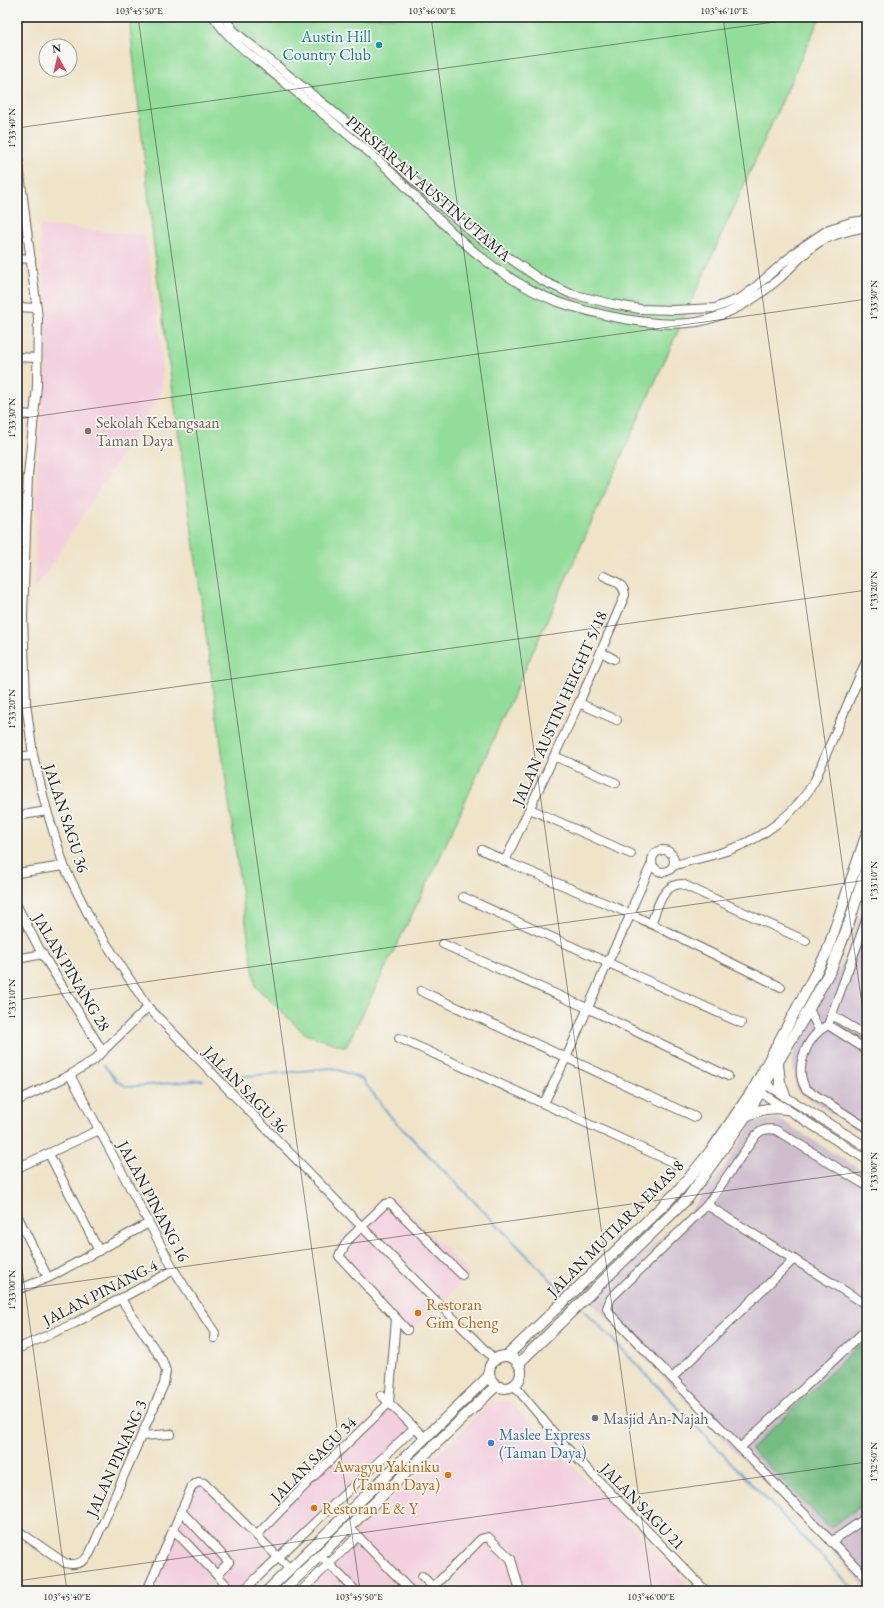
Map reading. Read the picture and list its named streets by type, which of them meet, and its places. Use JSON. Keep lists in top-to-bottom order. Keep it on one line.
{"streets":{"main road":["JALAN MUTIARA EMAS 8"],"street":["PERSIARAN AUSTIN UTAMA","JALAN AUSTIN HEIGHT 5/18","JALAN SAGU 36","JALAN PINANG 28","JALAN PINANG 16","JALAN PINANG 4","JALAN PINANG 3","JALAN SAGU 34","JALAN SAGU 21"]},"crossings":[["JALAN SAGU 36","JALAN MUTIARA EMAS 8"],["JALAN SAGU 36","JALAN SAGU 21"],["JALAN PINANG 16","JALAN PINANG 4"],["JALAN MUTIARA EMAS 8","JALAN SAGU 21"],["JALAN PINANG 4","JALAN PINANG 3"]],"places":["Austin Hill Country Club","Sekolah Kebangsaan Taman Daya","Restoran Gim Cheng","Masjid An-Najah","Maslee Express (Taman Daya)","Awagyu Yakiniku (Taman Daya)","Restoran E & Y"],"north":"top","coordinates":["103°45'50\"E","103°46'00\"E","103°46'10\"E","1°33'40\"N","1°33'30\"N","1°33'20\"N","1°33'10\"N","1°33'00\"N","1°32'50\"N","103°45'40\"E"]}
